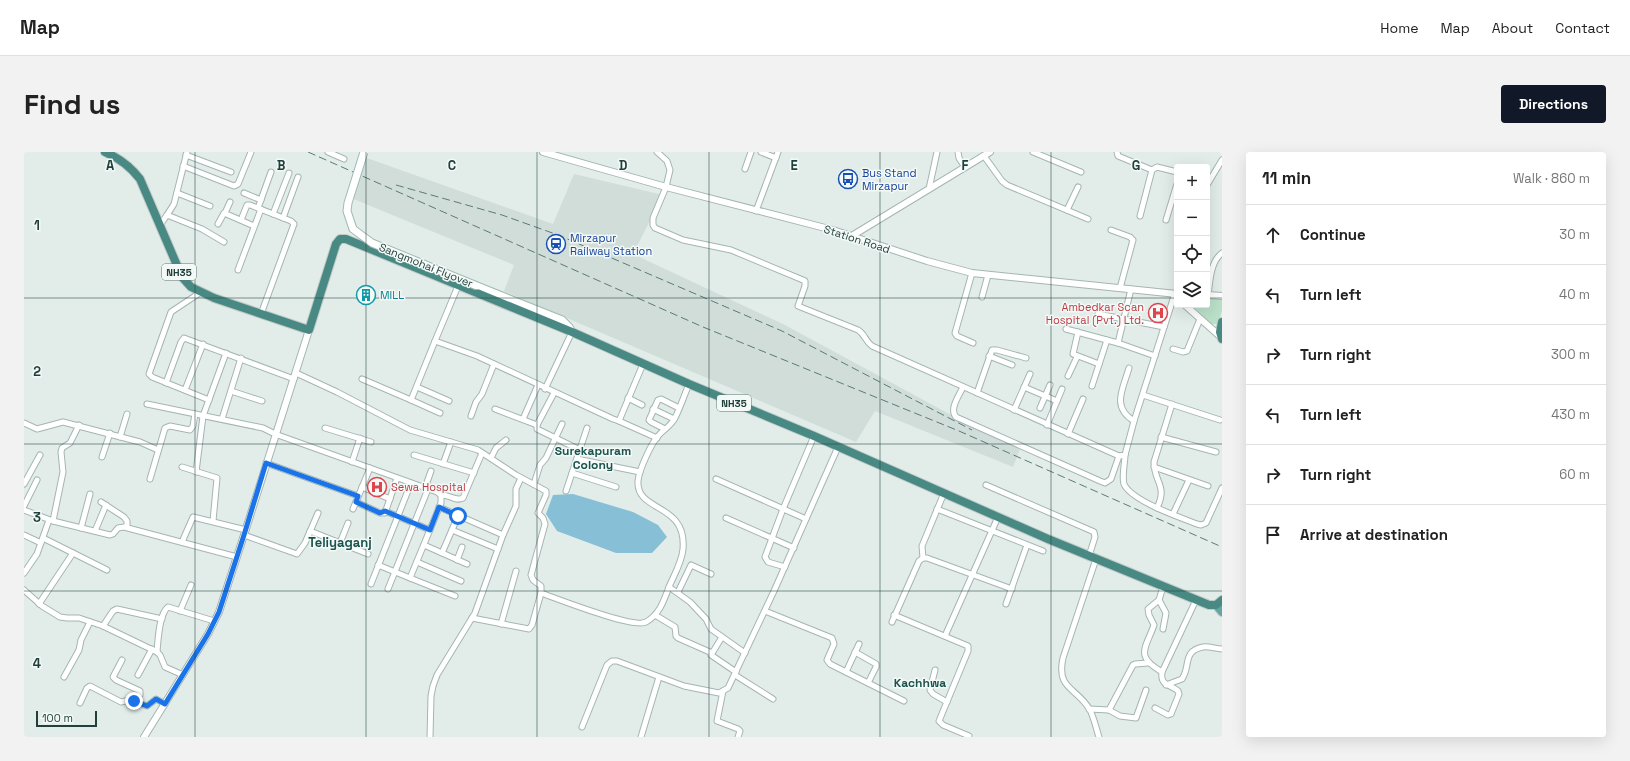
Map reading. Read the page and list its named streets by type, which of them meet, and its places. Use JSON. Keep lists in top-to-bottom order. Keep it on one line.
{"streets":{"highway":["NH35"],"main road":["Sangmohai Flyover"],"street":["Station Road"]},"crossings":[["Sangmohai Flyover","NH35"]],"districts":["Surekapuram Colony","Teliyaganj","Kachhwa"],"places":{"bus stop":["Bus Stand Mirzapur"],"station":["Mirzapur Railway Station"],"building":["MILL"],"hospital":["Ambedkar Scan Hospital (Pvt.) Ltd.","Sewa Hospital"]},"scale_bar":"100 m","page":{"header":"Map","nav":["Home","Map","About","Contact"],"buttons":"Directions","title":"Find us","heading":["11 min","Walk · 860 m"],"map_buttons":["+","−"],"list":[["Continue","30 m"],["Turn left","40 m"],["Turn right","300 m"],["Turn left","430 m"],["Turn right","60 m"],"Arrive at destination"],"scale":"100 m"},"grid":{"columns":["A","B","C","D","E","F","G"],"rows":["1","2","3","4"]}}
